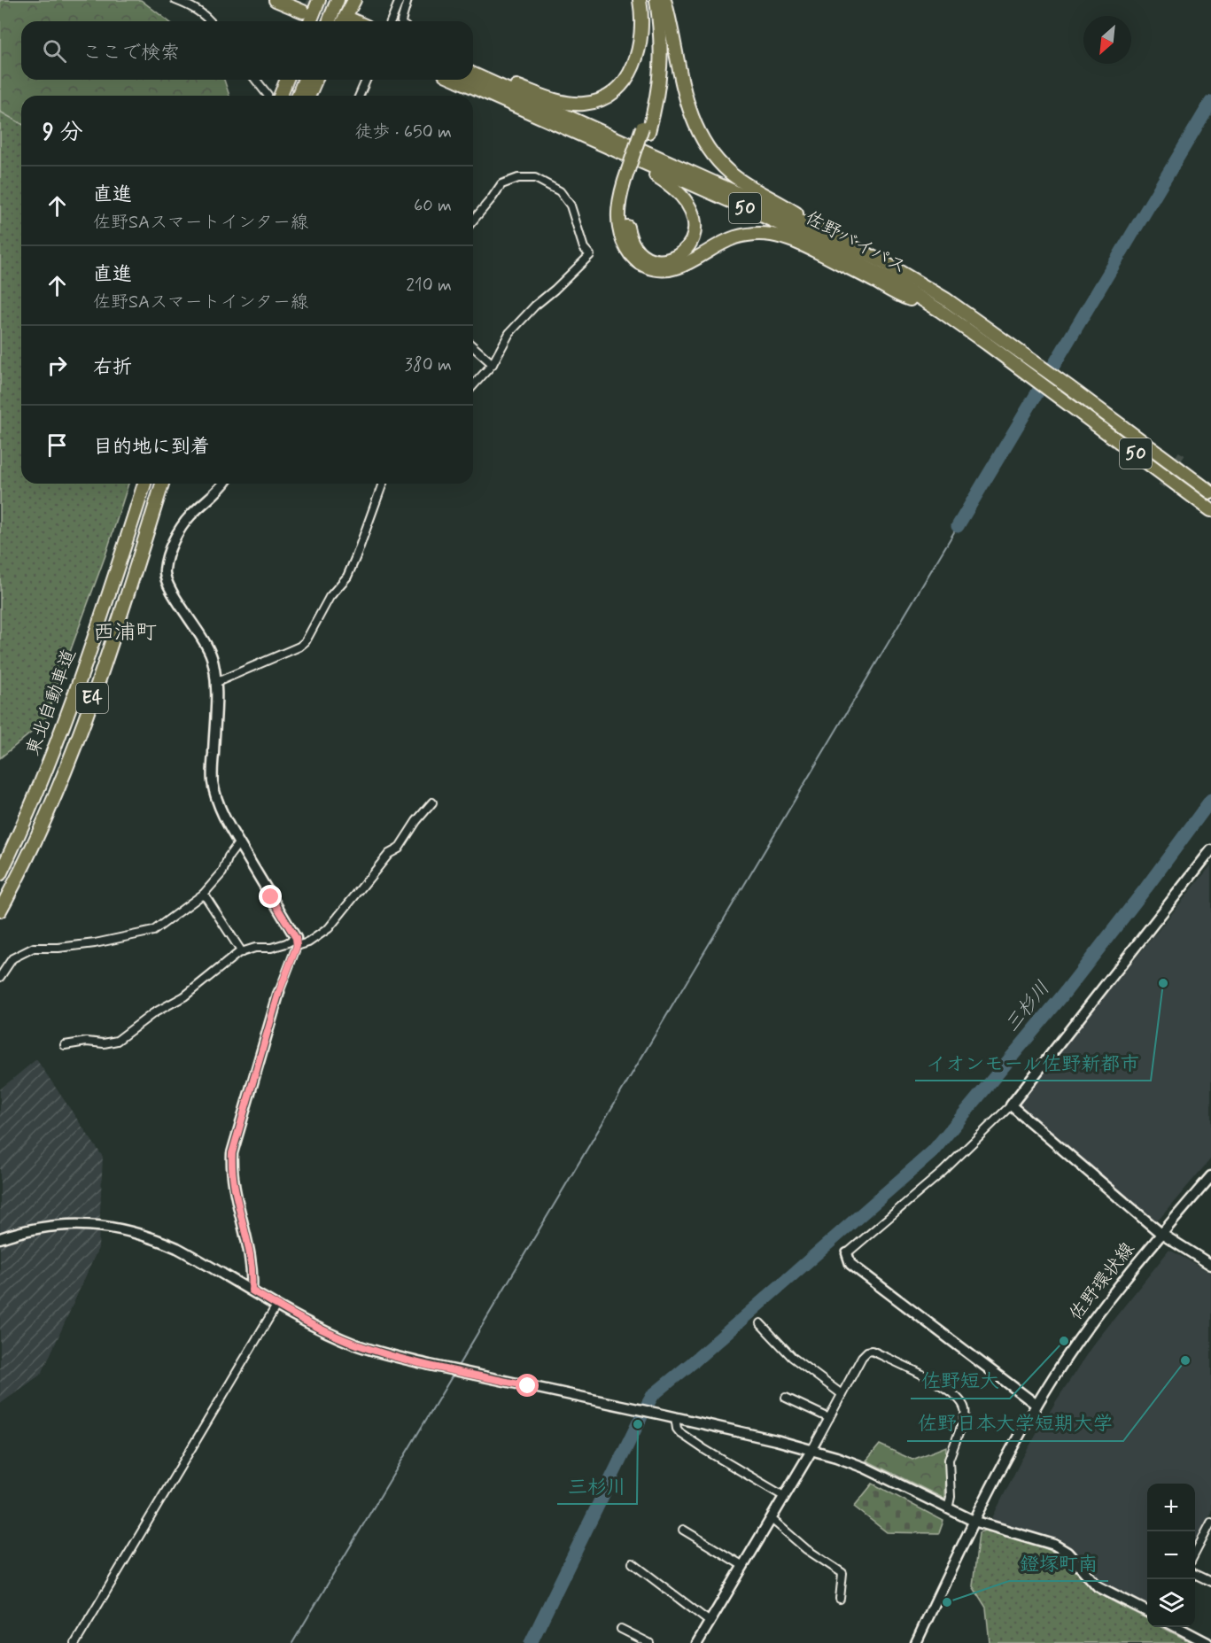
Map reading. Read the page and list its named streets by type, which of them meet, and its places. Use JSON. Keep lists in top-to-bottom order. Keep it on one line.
{"streets":{"highway":["50","佐野バイパス","E4","東北自動車道"],"street":["佐野環状線"]},"districts":["西浦町"],"water":["三杉川"],"places":["イオンモール佐野新都市","佐野短大","佐野日本大学短期大学","三杉川","鐙塚町南"],"north":"bottom left","page":{"search":"ここで検索","heading":["9 分","徒歩 · 650 m"],"list":[["直進","佐野SAスマートインター線","60 m"],["直進","佐野SAスマートインター線","210 m"],["右折","380 m"],"目的地に到着"],"map_buttons":["+","−"]}}
